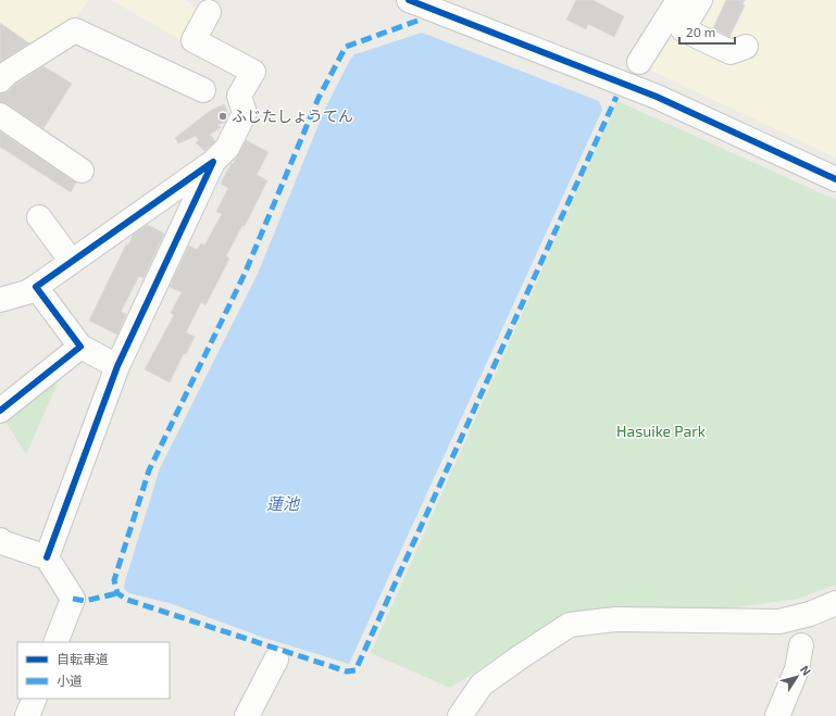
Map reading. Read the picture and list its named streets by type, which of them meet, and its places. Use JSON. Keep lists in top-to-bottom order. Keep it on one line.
{"water":["蓮池"],"parks":["Hasuike Park"],"places":["ふじたしょうてん"],"legend":["自転車道","小道"],"scale_bar":"20 m","north":"top right"}
